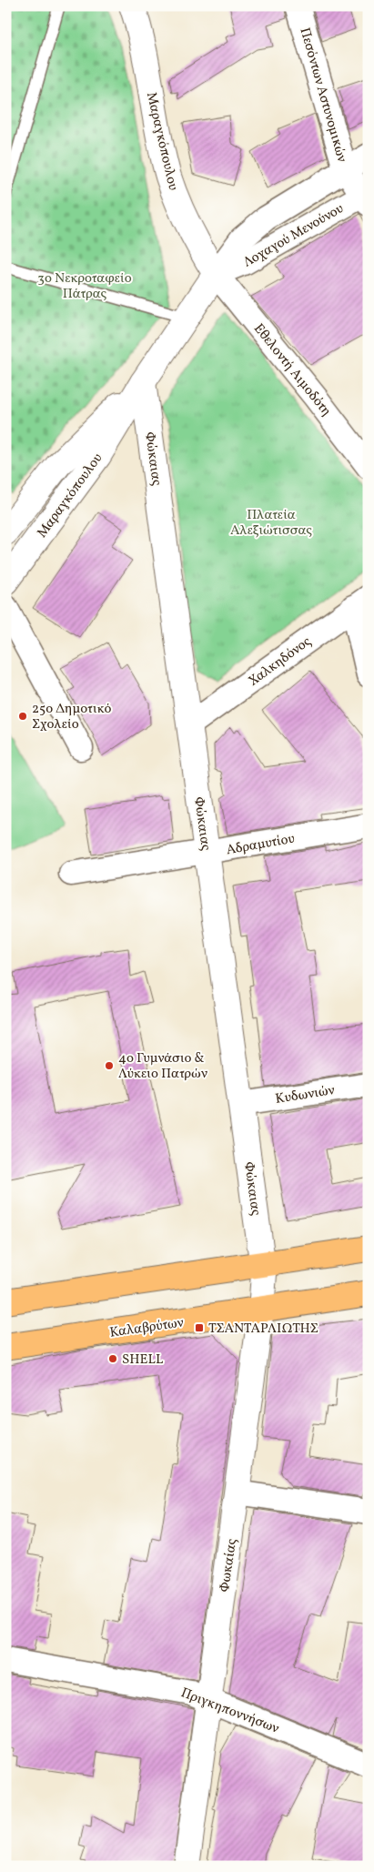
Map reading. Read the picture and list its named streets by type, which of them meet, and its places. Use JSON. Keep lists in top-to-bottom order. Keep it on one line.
{"streets":{"main road":["Καλαβρύτων"],"street":["Πεσόντων Αστυνομικών","Μαραγκόπουλου","Λοχαγού Μενούνου","Εθελοντή Αιμοδότη","Φώκαιας","Χαλκηδόνος","Αδραμυτίου","Κυδωνιών","Φωκαίας","Πριγκηποννήσων"]},"crossings":[["Πεσόντων Αστυνομικών","Λοχαγού Μενούνου"],["Μαραγκόπουλου","Λοχαγού Μενούνου"],["Μαραγκόπουλου","Εθελοντή Αιμοδότη"],["Μαραγκόπουλου","Φώκαιας"],["Λοχαγού Μενούνου","Εθελοντή Αιμοδότη"],["Φώκαιας","Χαλκηδόνος"],["Φώκαιας","Αδραμυτίου"],["Φώκαιας","Κυδωνιών"],["Φώκαιας","Φωκαίας"],["Καλαβρύτων","Φωκαίας"],["Φωκαίας","Πριγκηποννήσων"]],"parks":["3o Νεκροταφείο Πάτρας","Πλατεία Αλεξιώτισσας"],"places":{"other":["25ο Δημοτικό Σχολείο","4ο Γυμνάσιο & Λύκειο Πατρών","SHELL"],"transit":["ΤΣΑΝΤΑΡΛΙΩΤΗΣ"]}}
